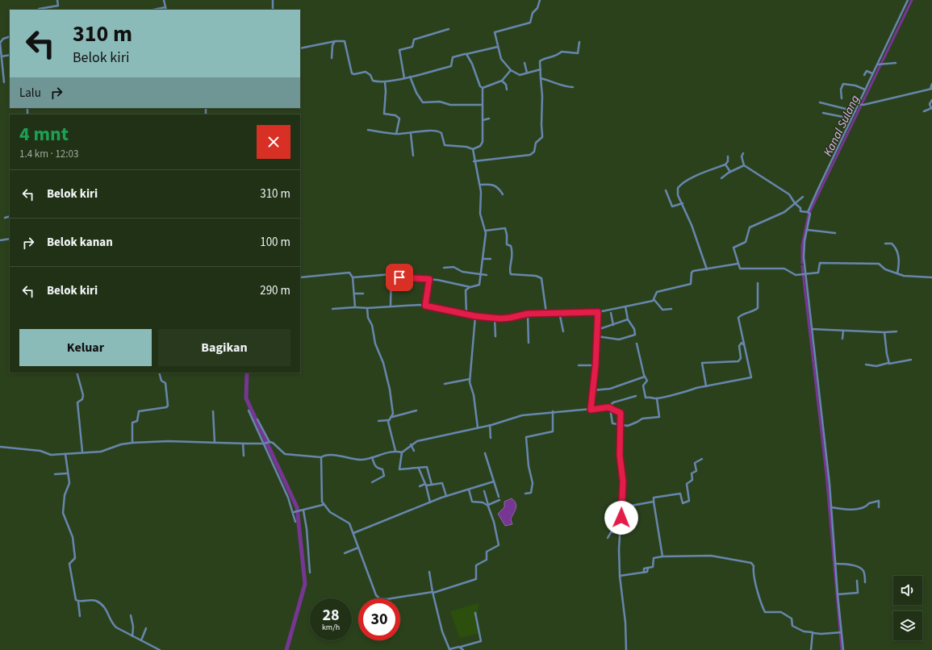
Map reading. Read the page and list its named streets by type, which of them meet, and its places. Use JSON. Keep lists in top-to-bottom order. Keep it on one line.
{"water":["Kanal Sulang"],"page":{"turn":["310 m","Belok kiri"],"then":"Lalu","heading":["4 mnt","1.4 km · 12:03"],"list":[{"name":"Belok kiri","value":"310 m"},{"name":"Belok kanan","value":"100 m"},{"name":"Belok kiri","value":"290 m"}],"buttons":["Keluar","Bagikan"],"speed":"28 km/h","limit":"30"}}
